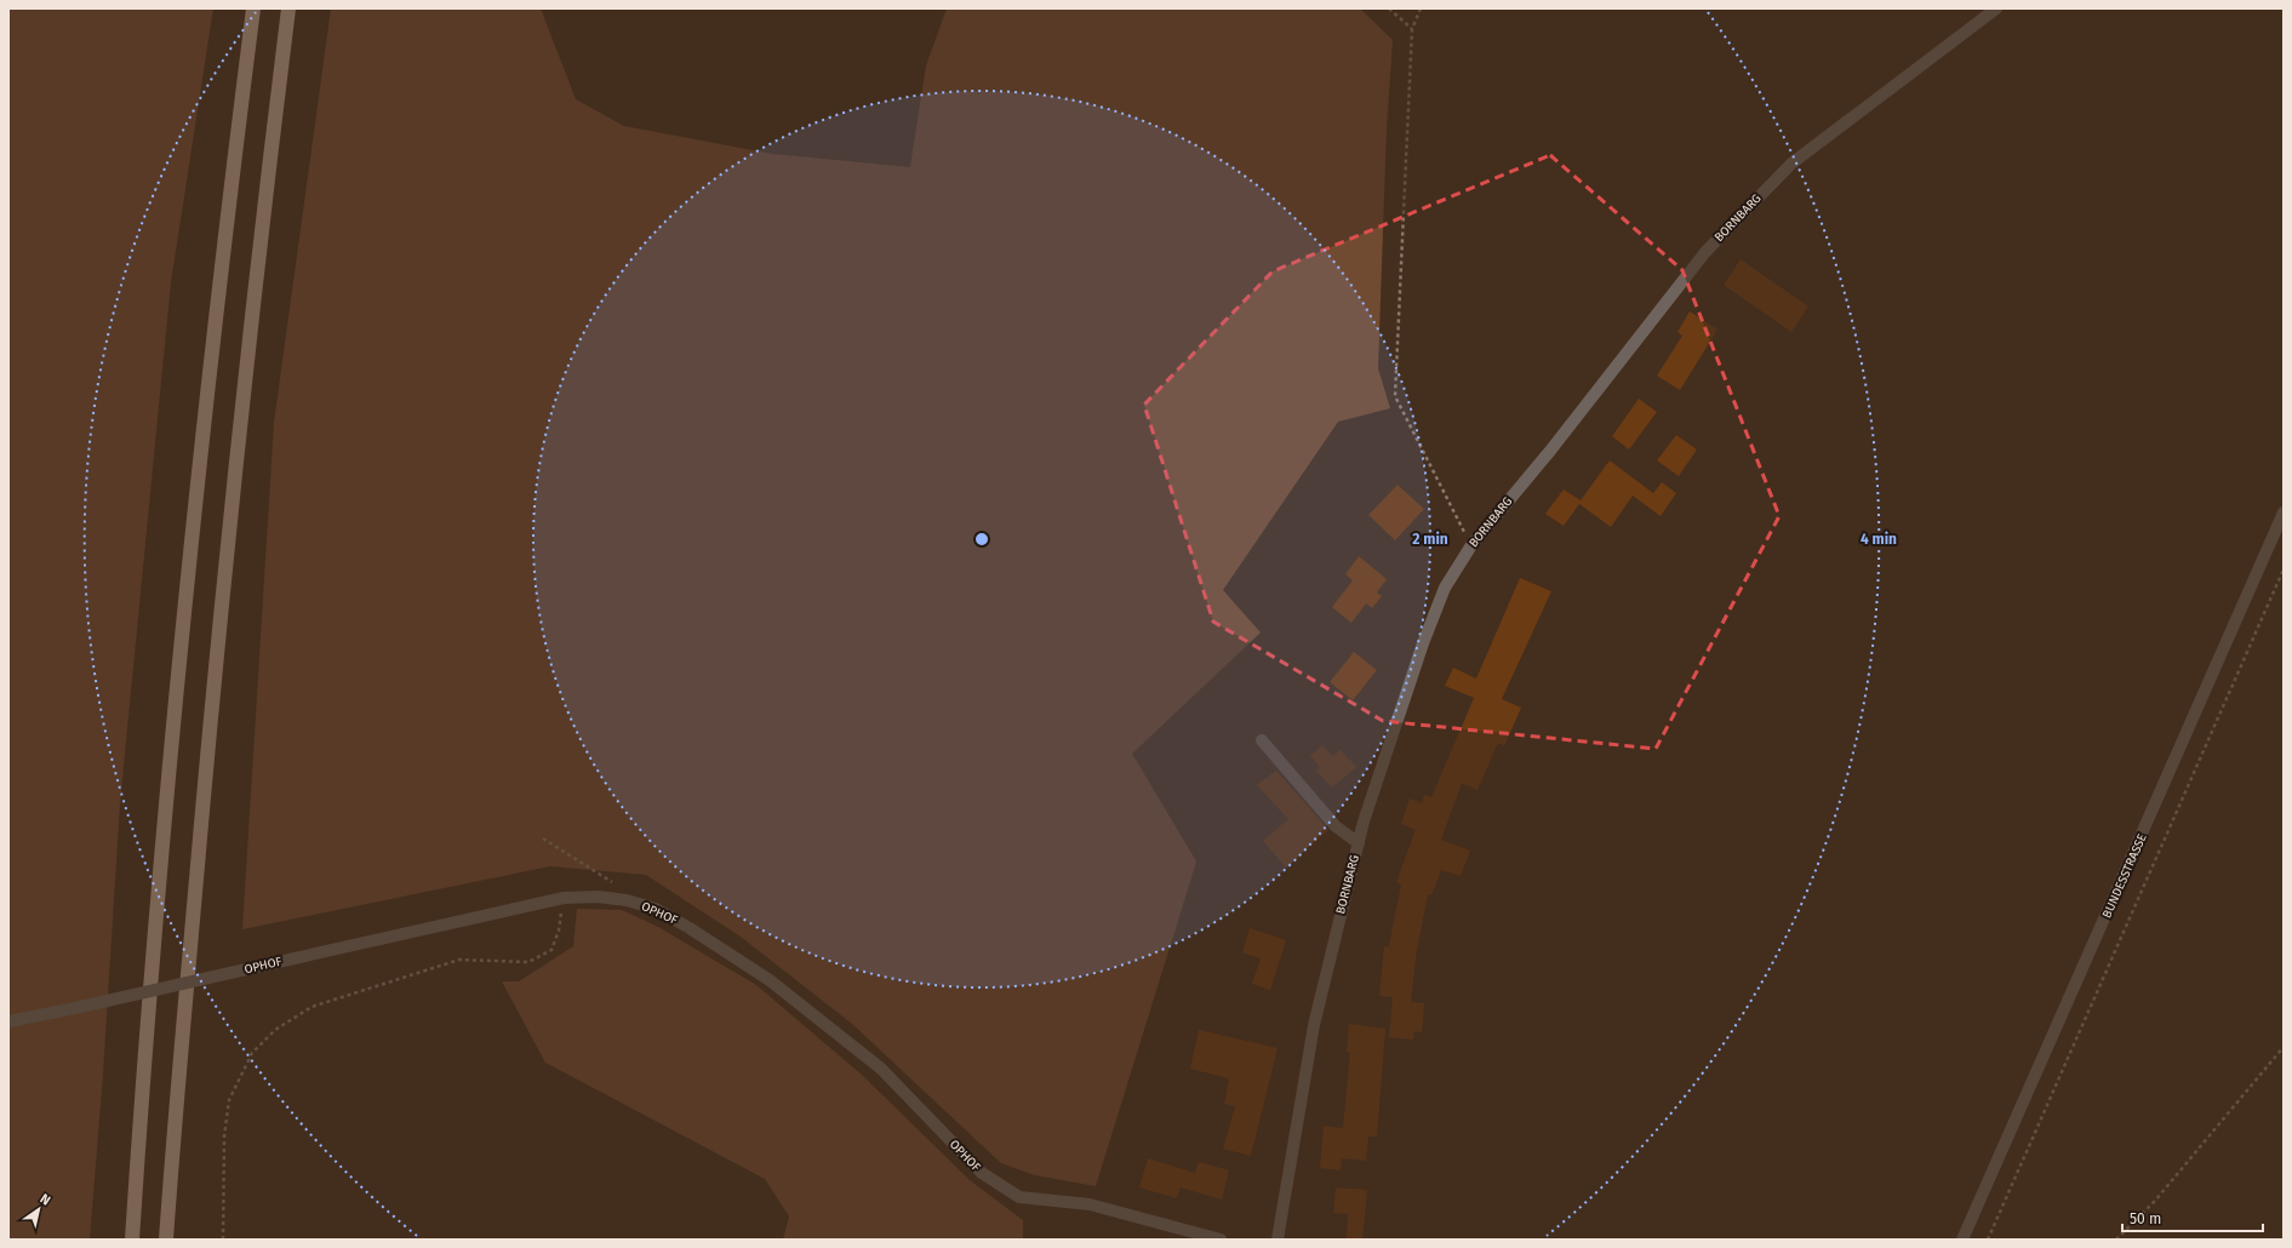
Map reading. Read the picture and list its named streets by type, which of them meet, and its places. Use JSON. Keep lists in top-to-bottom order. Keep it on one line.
{"streets":{"street":["BORNBARG","BUNDESSTRASSE","OPHOF"]},"scale_bar":"50 m","north":"top right","rings":["2 min","4 min"]}
